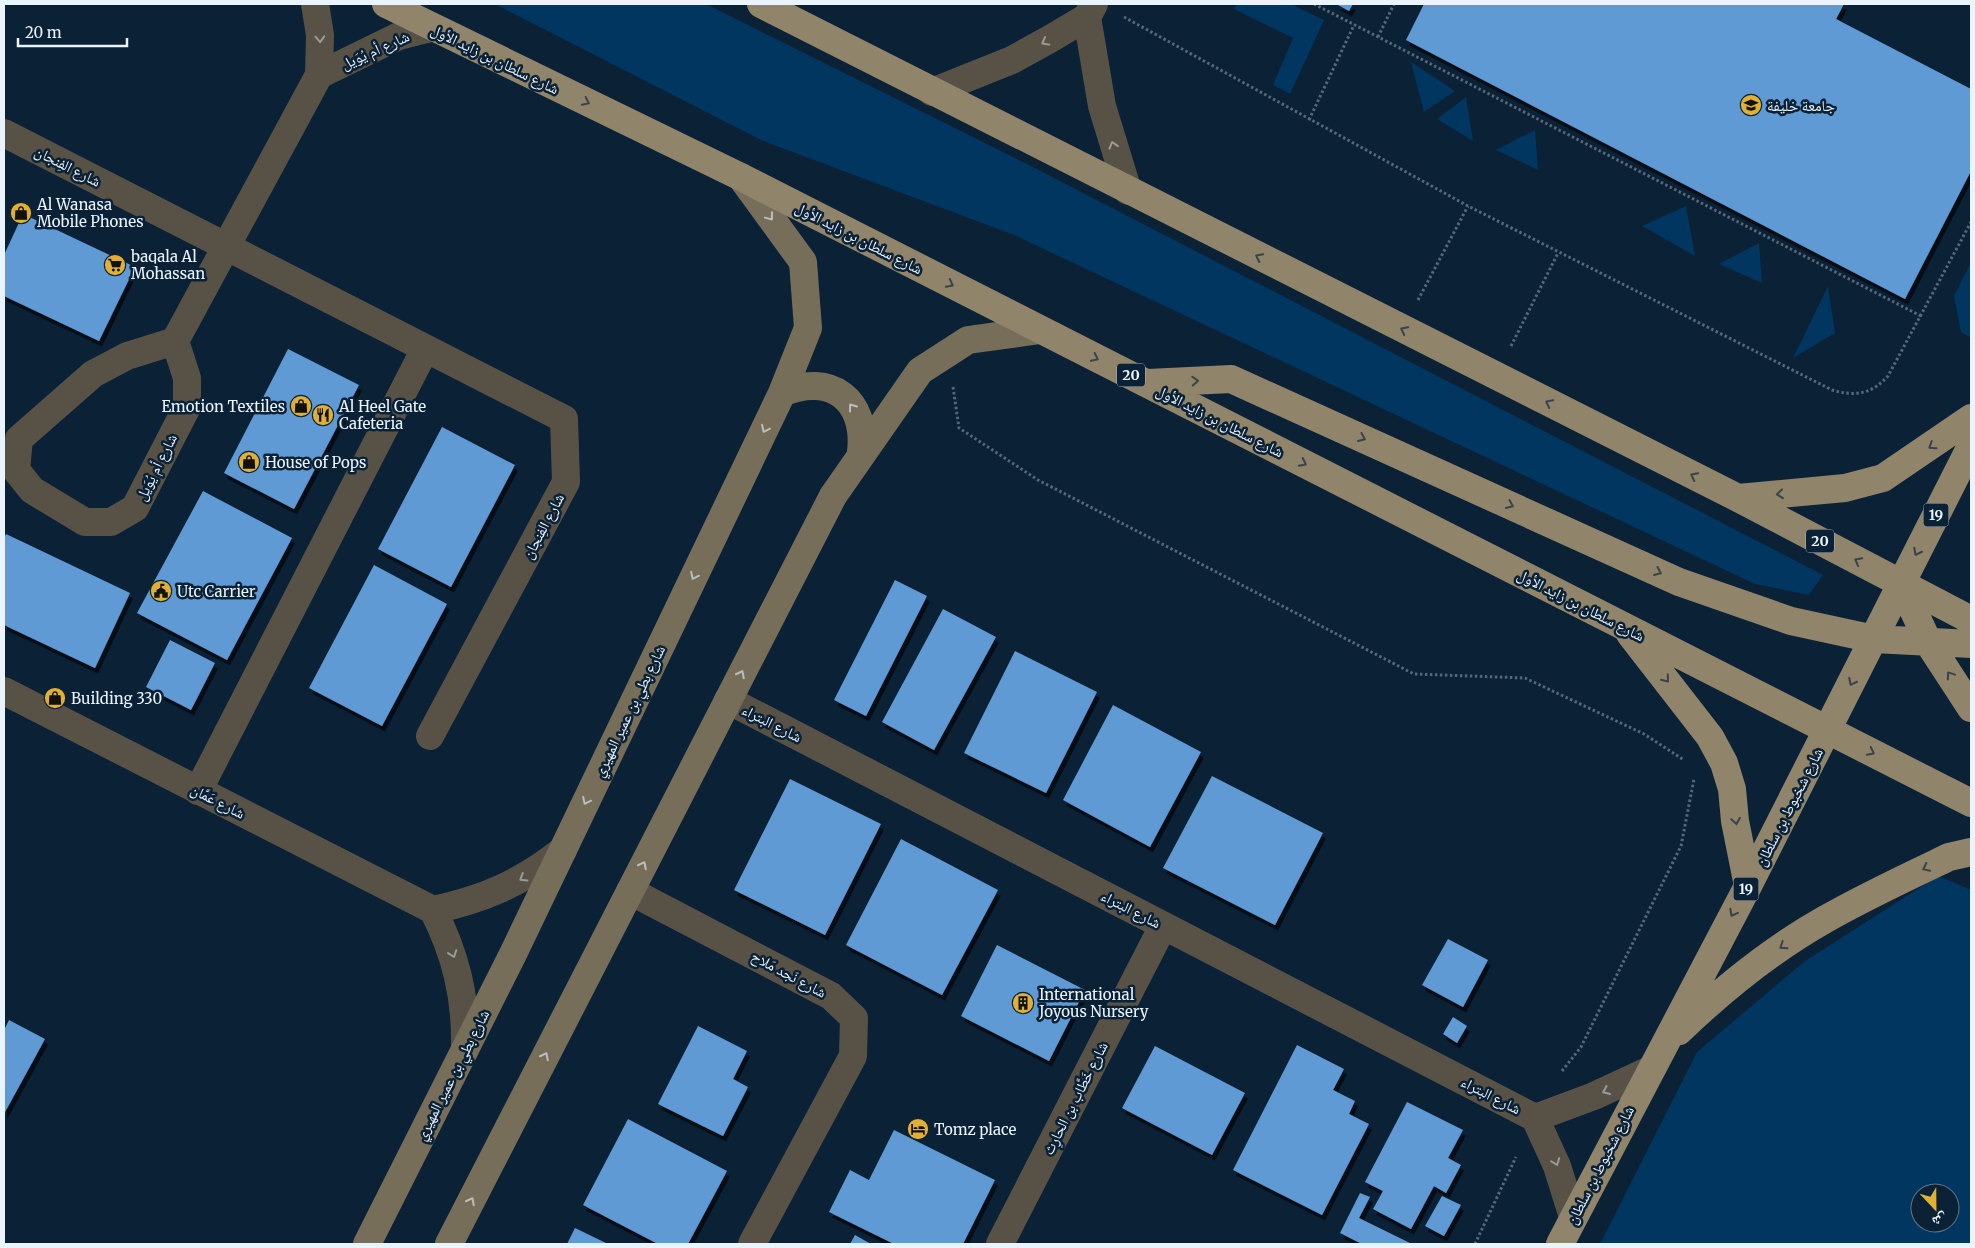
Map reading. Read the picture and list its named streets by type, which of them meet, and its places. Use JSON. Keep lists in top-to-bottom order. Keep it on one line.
{"streets":{"main road":["شارع سلطان بن زايد الأول","20","19","شارع شخبوط بن سلطان"],"street":["شارع أم يُوَيل","شارع الفِنجان","شارع بطي بن عمير المهيري","شارع البتراء","شارع عَمَّان","شارع نَجد مَلاح","شارع خَطَّاب بن الحارِث"]},"crossings":[["شارع أم يُوَيل","شارع سلطان بن زايد الأول"],["شارع أم يُوَيل","شارع الفِنجان"],["شارع سلطان بن زايد الأول","شارع بطي بن عمير المهيري"],["شارع سلطان بن زايد الأول","شارع شخبوط بن سلطان"],["20","شارع شخبوط بن سلطان"],["شارع البتراء","شارع شخبوط بن سلطان"],["شارع البتراء","شارع خَطَّاب بن الحارِث"]],"one_way":["شارع شخبوط بن سلطان"],"places":{"school or university":["جامعة خليفة"],"shop":["Al Wanasa Mobile Phones","Emotion Textiles","House of Pops","Building 330"],"supermarket":["baqala Al Mohassan"],"restaurant":["Al Heel Gate Cafeteria"],"public building":["Utc Carrier"],"building":["International Joyous Nursery"],"hotel":["Tomz place"]},"scale_bar":"20 m","north":"bottom"}
